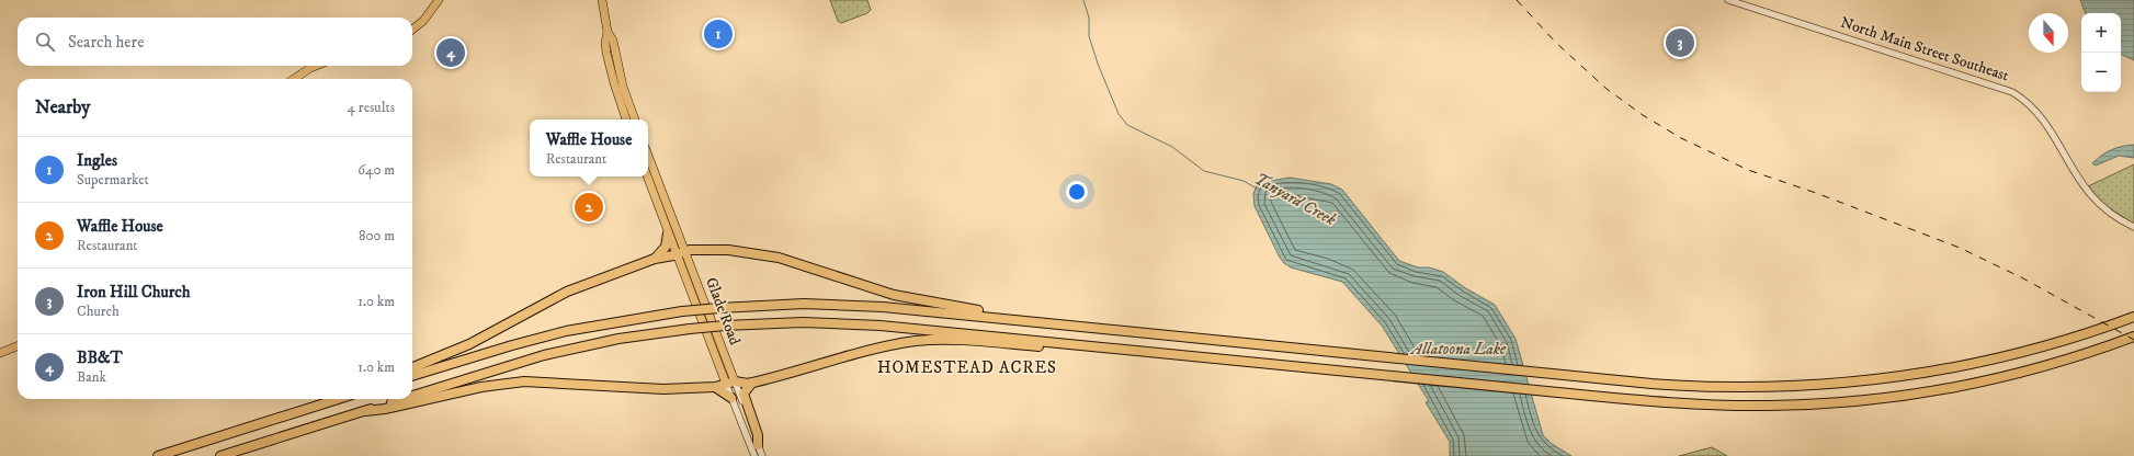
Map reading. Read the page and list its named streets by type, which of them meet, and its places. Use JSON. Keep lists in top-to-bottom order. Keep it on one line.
{"streets":{"main road":["Glade Road"],"street":["North Main Street Southeast"]},"districts":["HOMESTEAD ACRES"],"water":["Tanyard Creek","Allatoona Lake"],"north":"bottom","page":{"map_buttons":["+","−"],"pins":["1","3","4","2"],"search":"Search here","heading":["Nearby","4 results"],"popup":["Waffle House","Restaurant"],"list":[{"mark":"1","name":"Ingles","note":"Supermarket","value":"640 m"},{"mark":"2","name":"Waffle House","note":"Restaurant","value":"800 m"},{"mark":"3","name":"Iron Hill Church","note":"Church","value":"1.0 km"},{"mark":"4","name":"BB&T","note":"Bank","value":"1.0 km"}]}}
